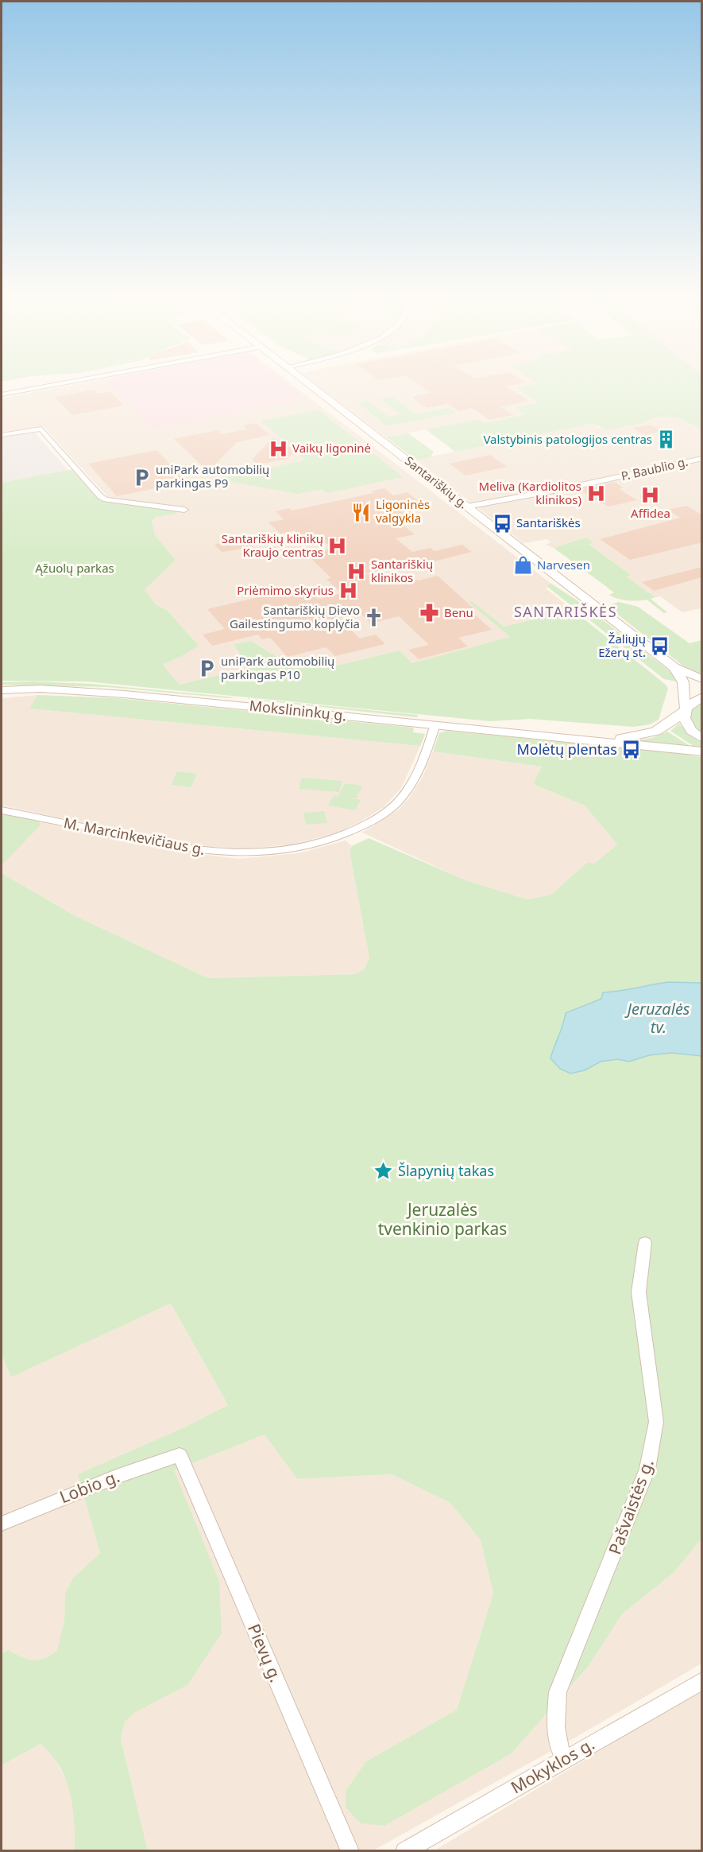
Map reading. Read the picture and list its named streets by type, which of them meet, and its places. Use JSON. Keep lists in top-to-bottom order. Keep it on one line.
{"streets":{"main road":["Santariškių g.","Mokslininkų g."],"street":["P. Baublio g.","M. Marcinkevičiaus g.","Lobio g.","Pašvaistės g.","Pievų g.","Mokyklos g."]},"crossings":[["P. Baublio g.","Santariškių g."],["Santariškių g.","Mokslininkų g."],["Mokslininkų g.","M. Marcinkevičiaus g."],["Lobio g.","Pievų g."],["Pašvaistės g.","Mokyklos g."]],"districts":["SANTARIŠKĖS"],"water":["Jeruzalės tv."],"parks":["Ąžuolų parkas","Jeruzalės tvenkinio parkas"],"places":{"building":["Valstybinis patologijos centras"],"hospital":["Vaikų ligoninė","Meliva (Kardiolitos klinikos)","Affidea","Santariškių klinikų Kraujo centras","Santariškių klinikos","Priėmimo skyrius"],"parking":["uniPark automobilių parkingas P9","uniPark automobilių parkingas P10"],"restaurant":["Ligoninės valgykla"],"bus stop":["Santariškės","Žaliųjų Ežerų st.","Molėtų plentas"],"shop":["Narvesen"],"pharmacy":["Benu"],"church":["Santariškių Dievo Gailestingumo koplyčia"],"place":["Šlapynių takas"]}}
